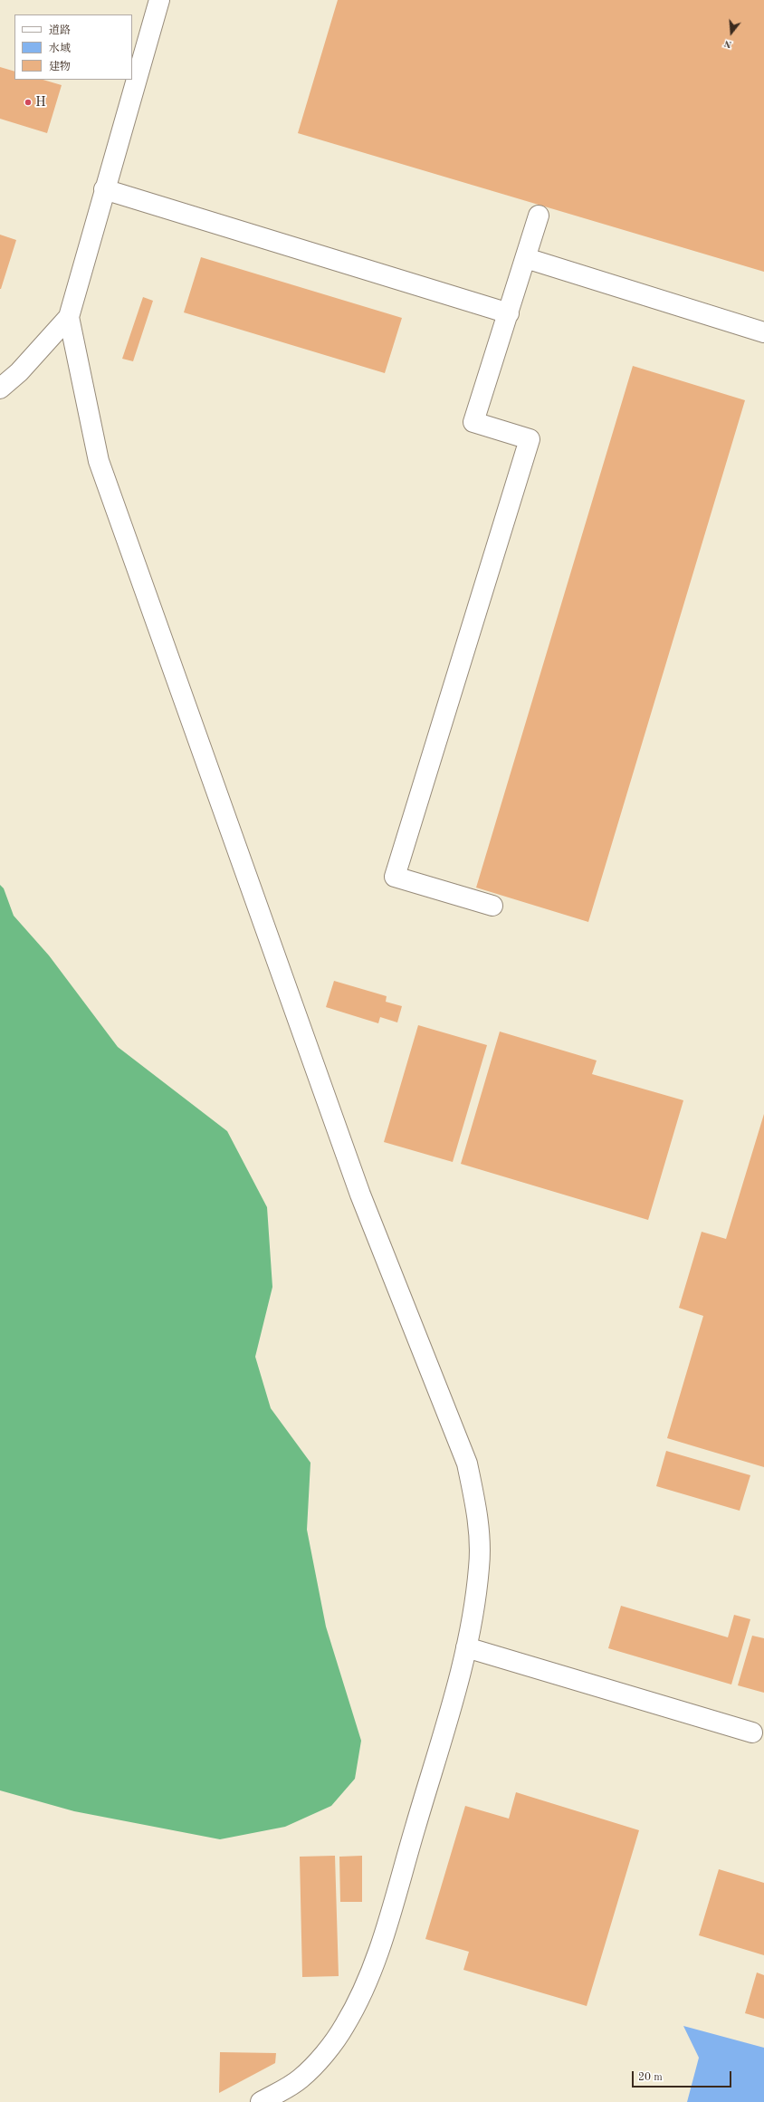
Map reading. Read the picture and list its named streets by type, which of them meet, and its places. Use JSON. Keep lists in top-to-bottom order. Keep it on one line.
{"places":["H"],"legend":["道路","水域","建物"],"scale_bar":"20 m","north":"bottom"}
